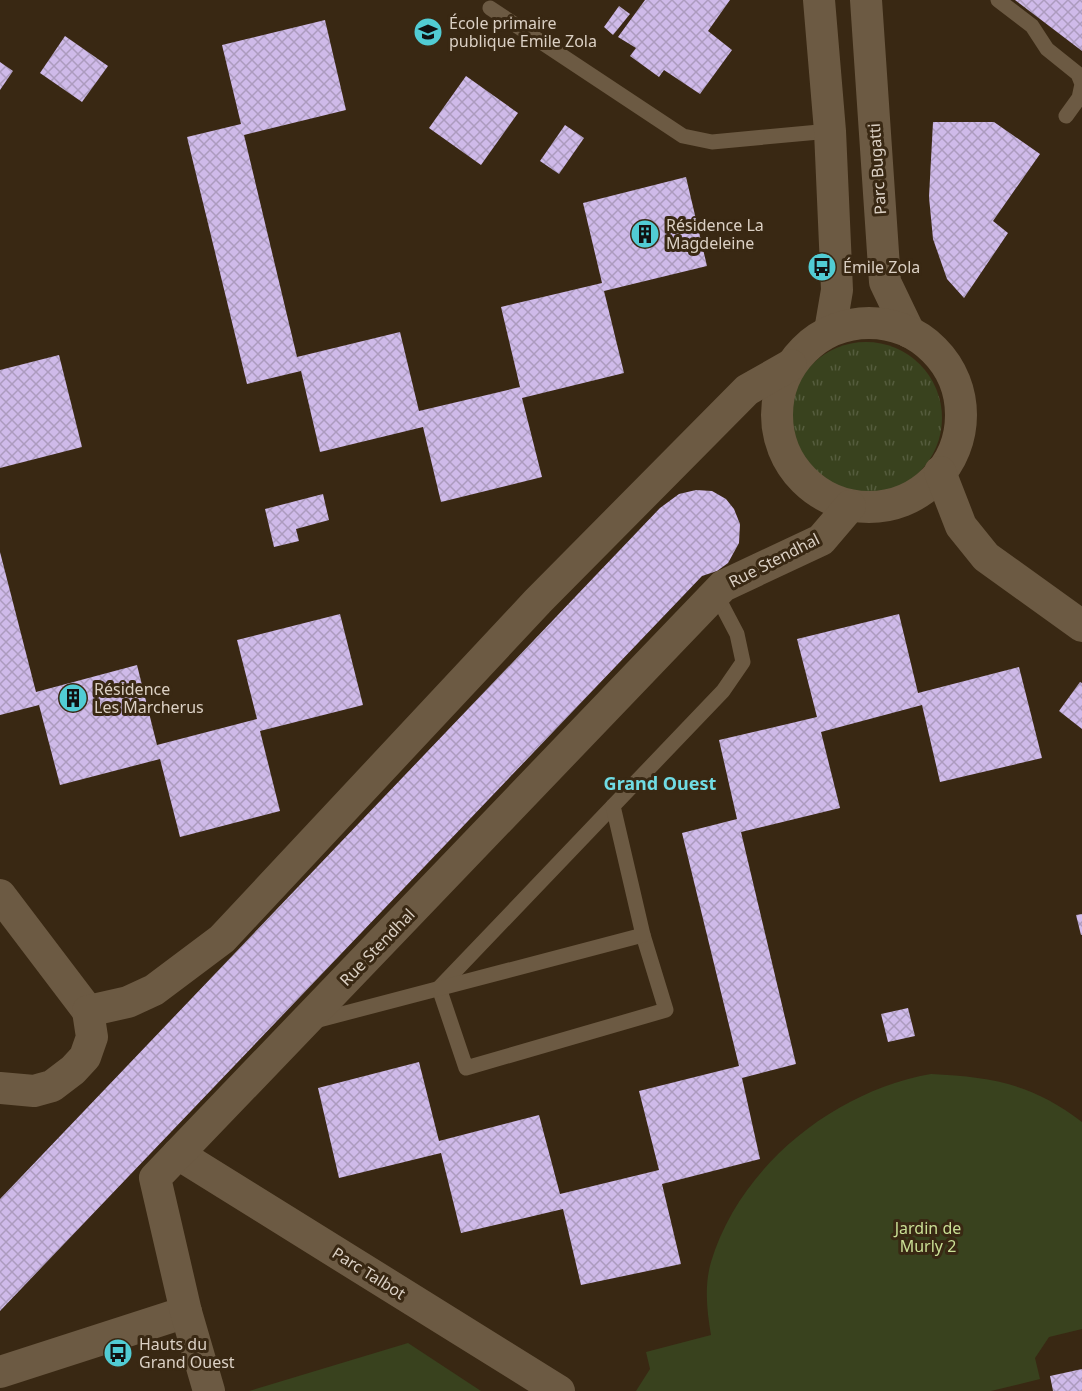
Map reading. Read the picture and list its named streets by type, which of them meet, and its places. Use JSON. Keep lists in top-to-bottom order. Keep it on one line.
{"streets":{"street":["Parc Bugatti","Rue Stendhal","Parc Talbot"]},"crossings":[["Parc Bugatti","Rue Stendhal"],["Rue Stendhal","Parc Talbot"]],"districts":["Grand Ouest"],"parks":["Jardin de Murly 2"],"places":{"school or university":["École primaire publique Emile Zola"],"building":["Résidence La Magdeleine","Résidence Les Marcherus"],"bus stop":["Émile Zola","Hauts du Grand Ouest"]}}
